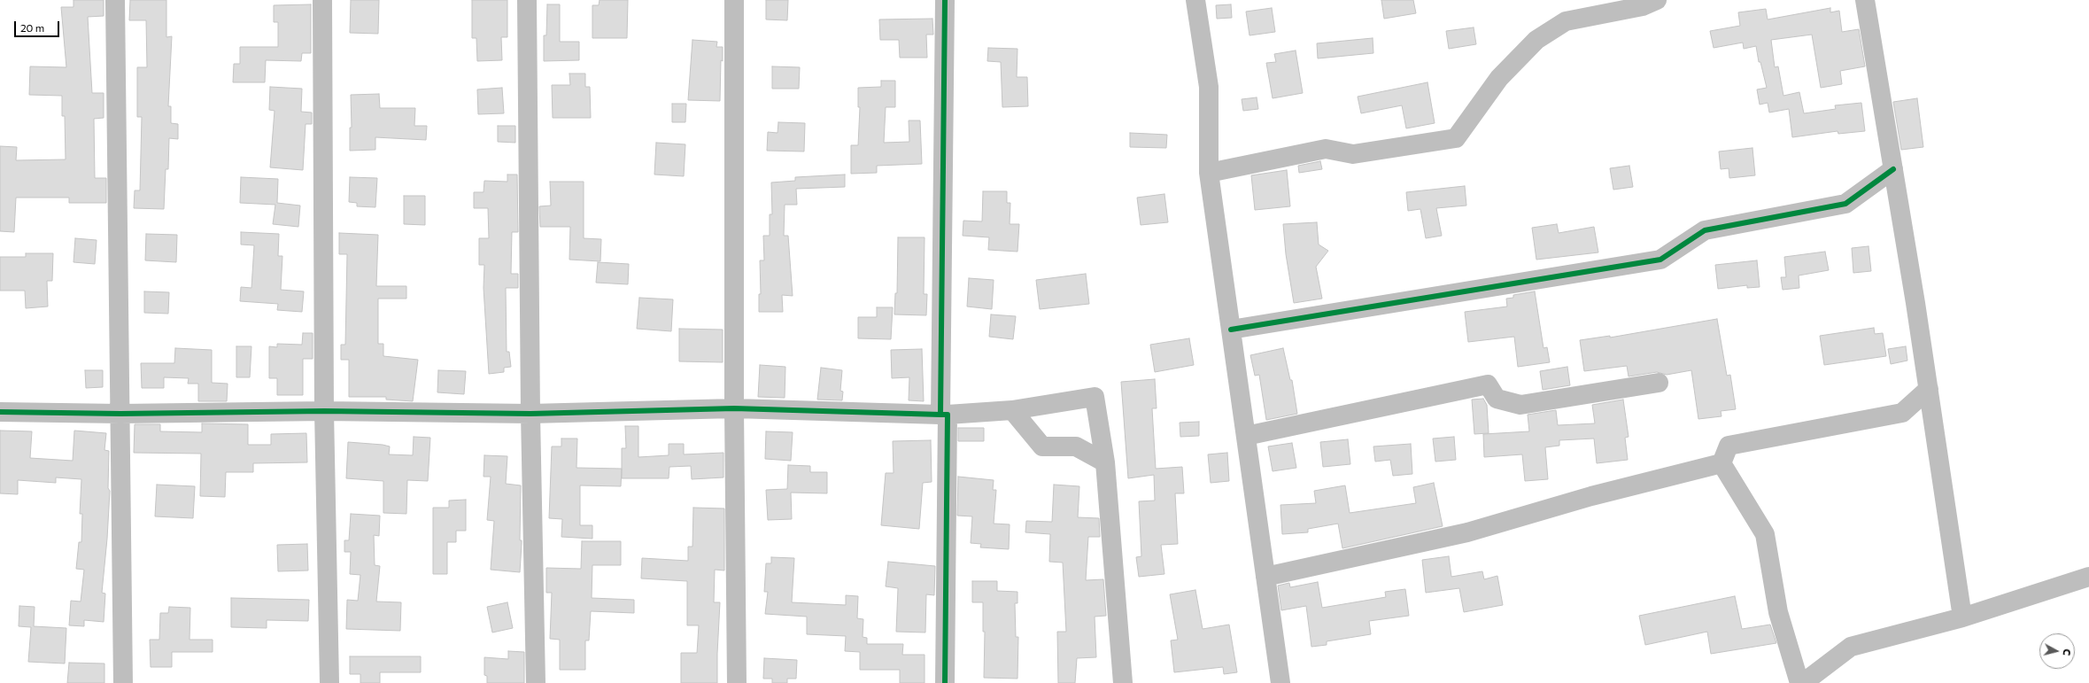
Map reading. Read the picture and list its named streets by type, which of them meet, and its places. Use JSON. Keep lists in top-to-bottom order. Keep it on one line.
{"scale_bar":"20 m","north":"right"}
